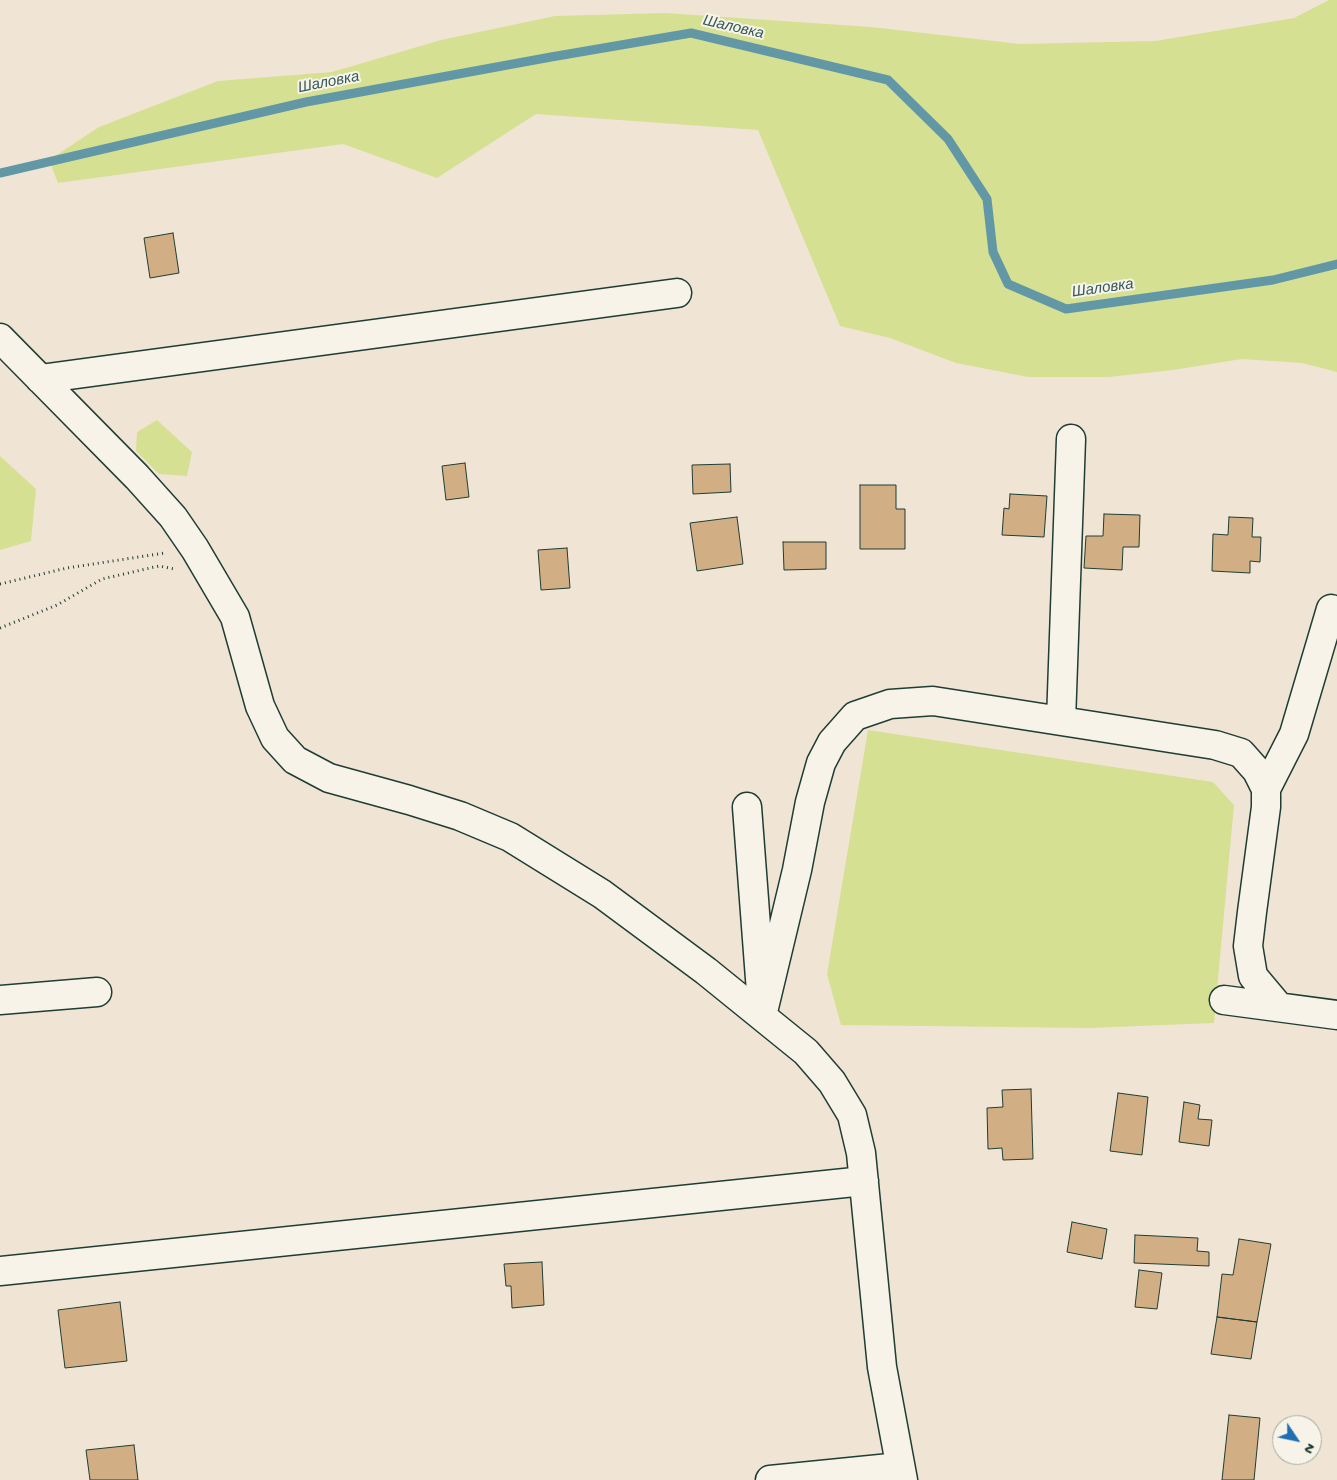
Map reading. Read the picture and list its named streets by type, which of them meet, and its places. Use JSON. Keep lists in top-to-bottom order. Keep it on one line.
{"water":["Шаловка"],"north":"bottom right"}
